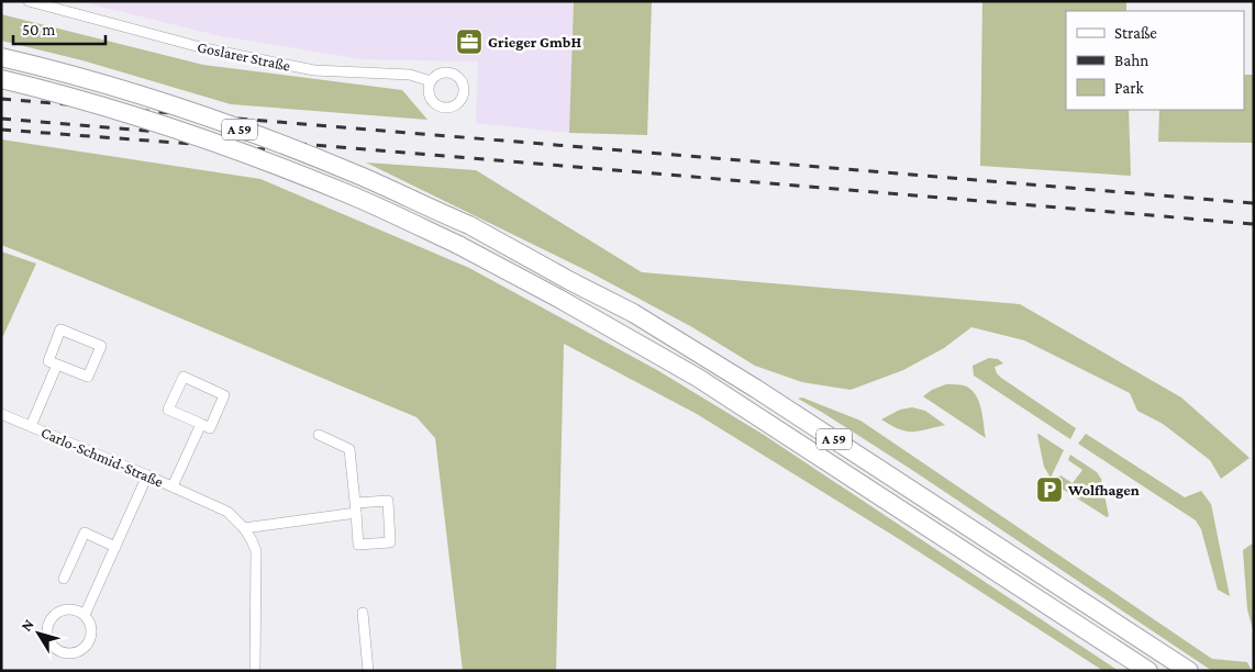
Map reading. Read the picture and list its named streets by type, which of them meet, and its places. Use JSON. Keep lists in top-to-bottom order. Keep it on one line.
{"streets":{"highway":["A 59"],"street":["Goslarer Straße","Carlo-Schmid-Straße"]},"places":{"office":["Grieger GmbH"],"parking":["Wolfhagen"]},"legend":["Straße","Bahn","Park"],"scale_bar":"50 m","north":"top left"}
